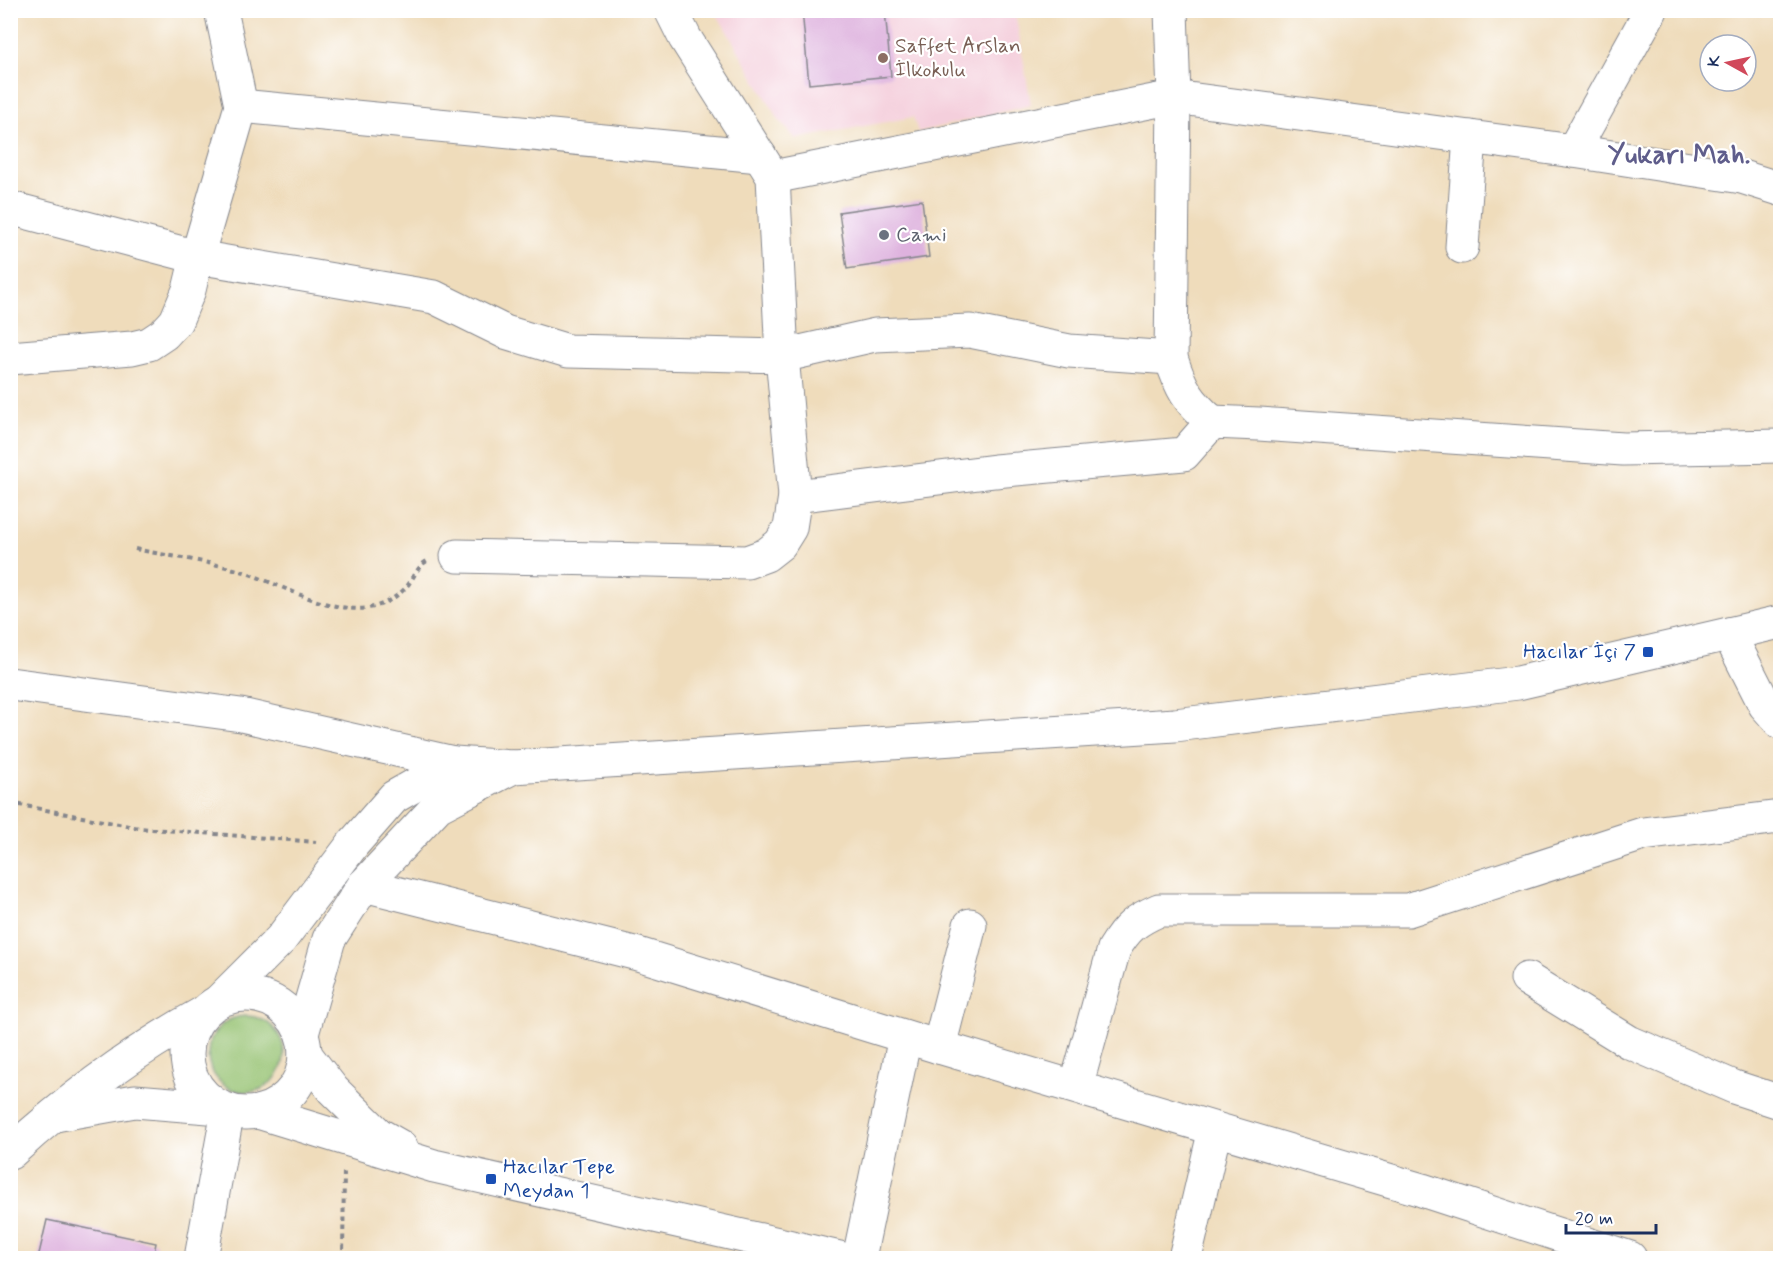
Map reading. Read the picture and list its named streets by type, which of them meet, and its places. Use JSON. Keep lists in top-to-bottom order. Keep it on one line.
{"districts":["Yukarı Mah."],"places":{"other":["Saffet Arslan İlkokulu","Cami"],"transit":["Hacılar İçi 7","Hacılar Tepe Meydan 1"]},"scale_bar":"20 m","north":"left"}
